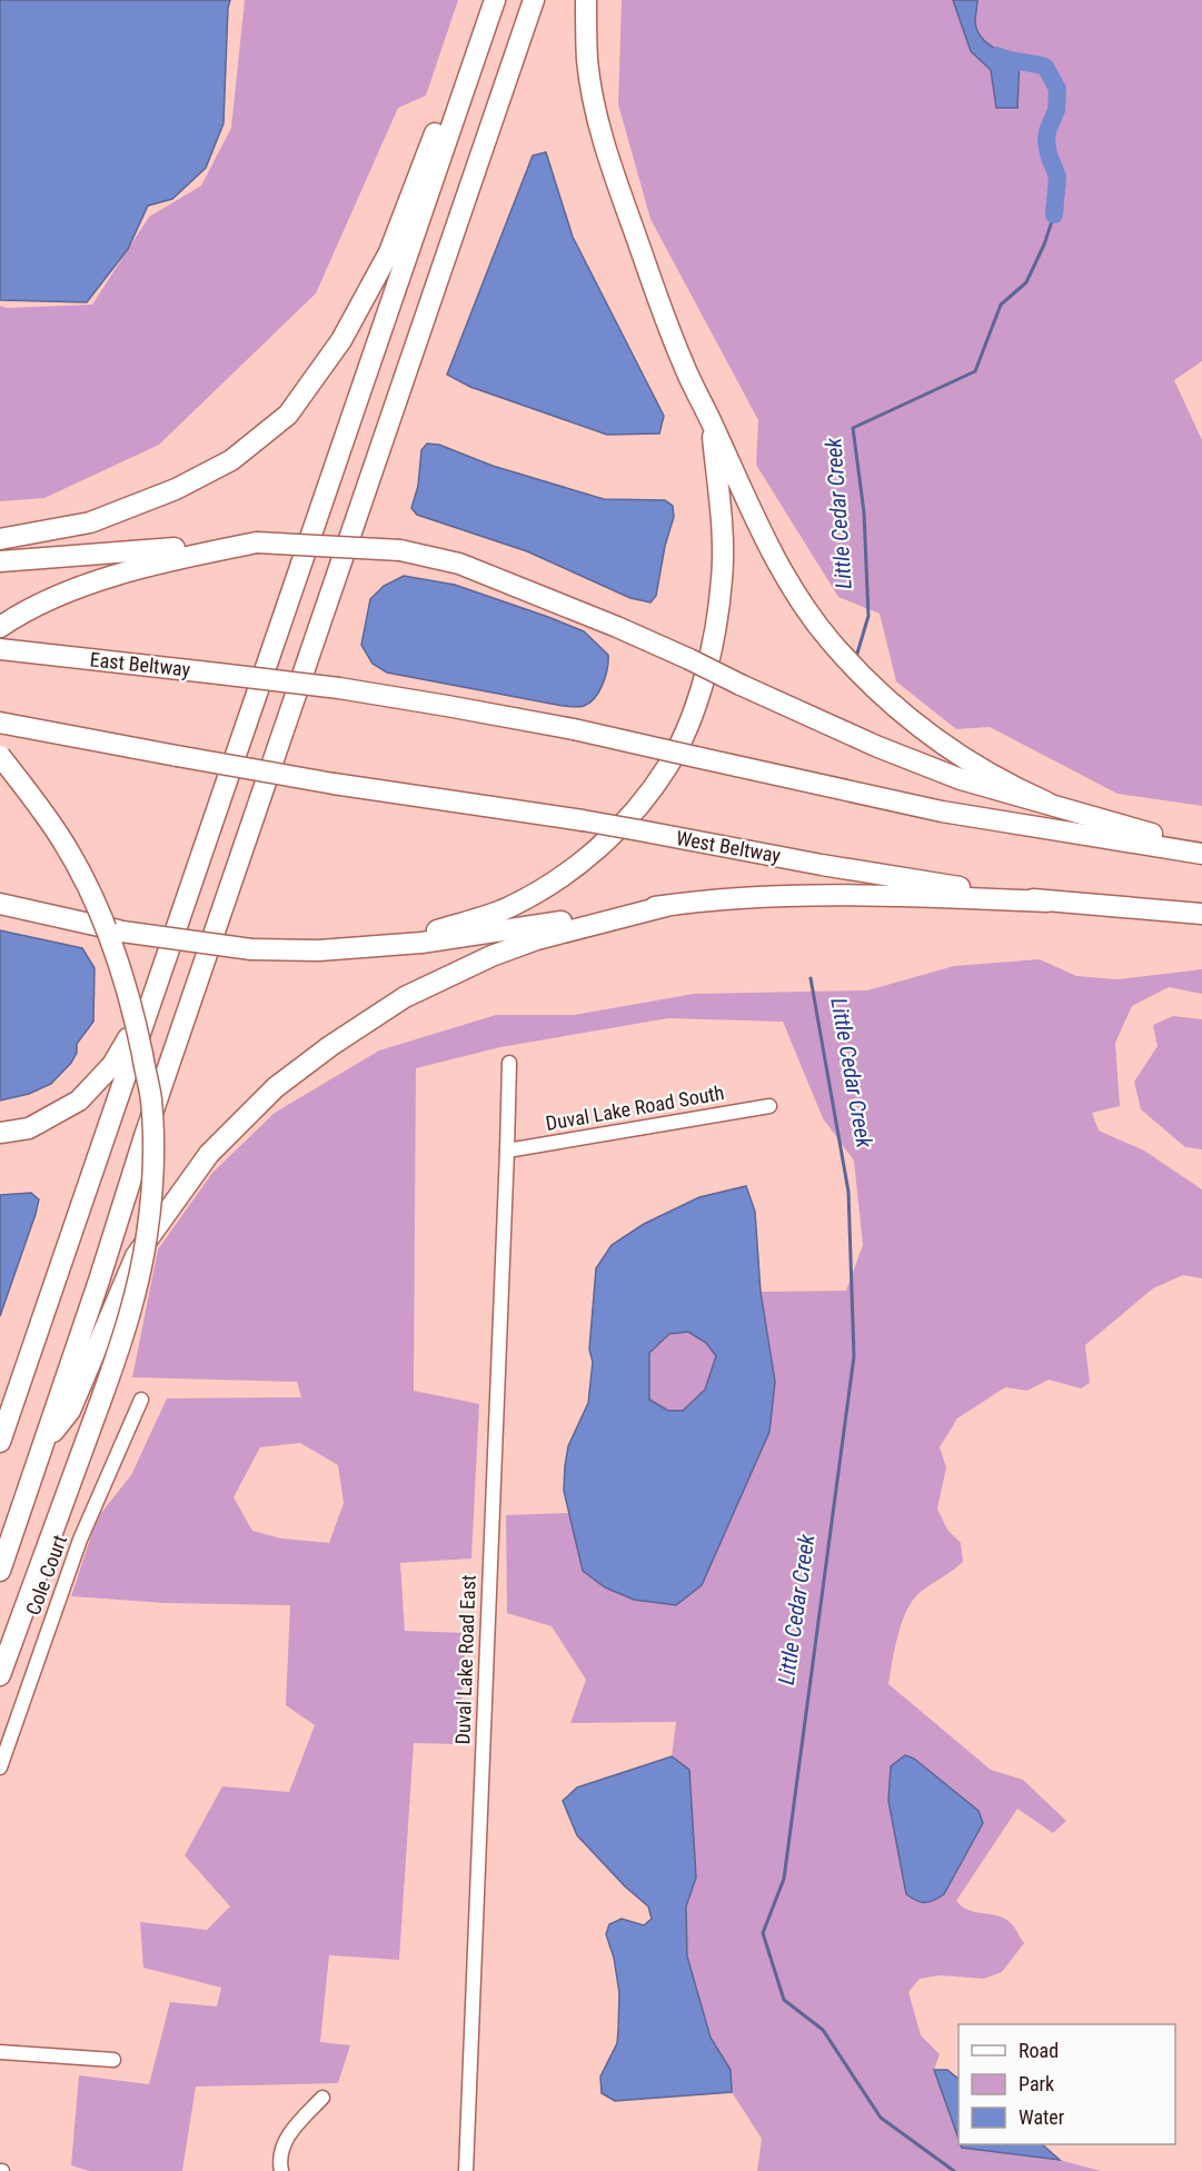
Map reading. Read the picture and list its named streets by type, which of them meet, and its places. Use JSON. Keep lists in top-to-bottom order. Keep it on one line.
{"streets":{"highway":["East Beltway","West Beltway"],"street":["Duval Lake Road South","Cole Court","Duval Lake Road East"]},"crossings":[["Duval Lake Road South","Duval Lake Road East"]],"water":["Little Cedar Creek"],"legend":["Road","Park","Water"]}
